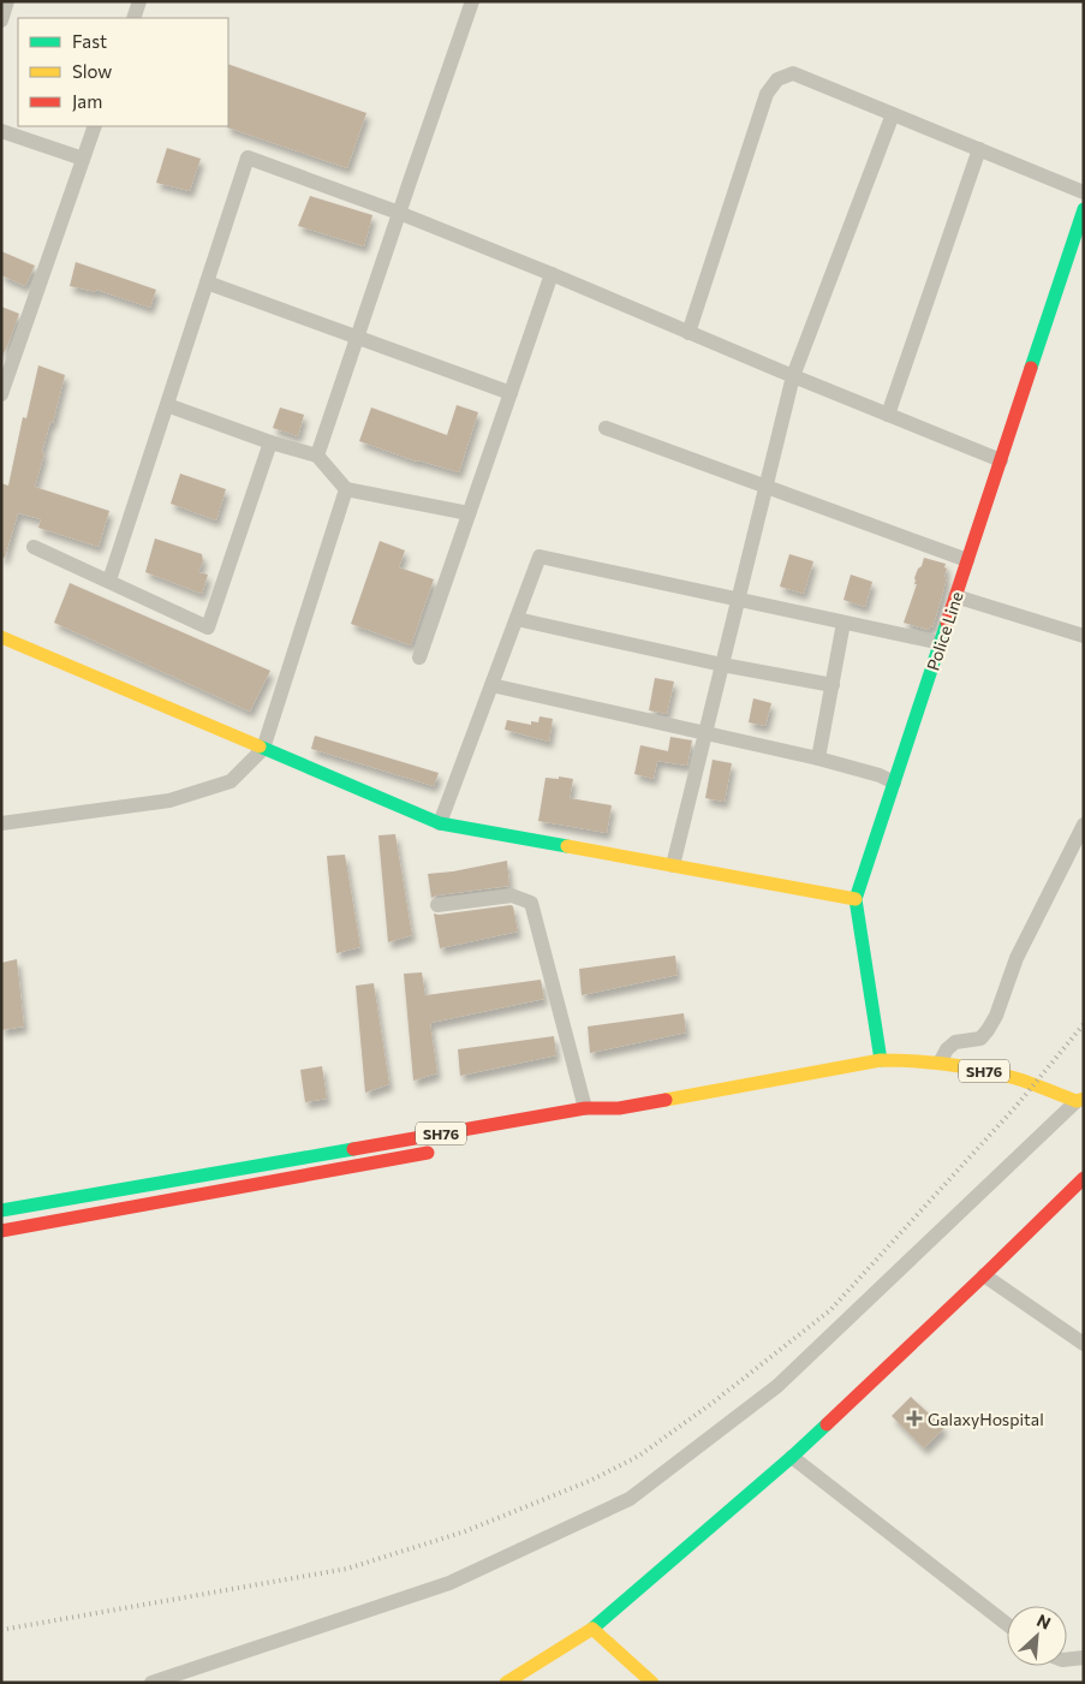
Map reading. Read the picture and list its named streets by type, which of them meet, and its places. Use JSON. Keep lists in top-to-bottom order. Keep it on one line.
{"streets":{"street":["Police Line","SH76"]},"crossings":[["Police Line","SH76"]],"places":{"health":["GalaxyHospital"]},"legend":["Fast","Slow","Jam"],"north":"top right"}
